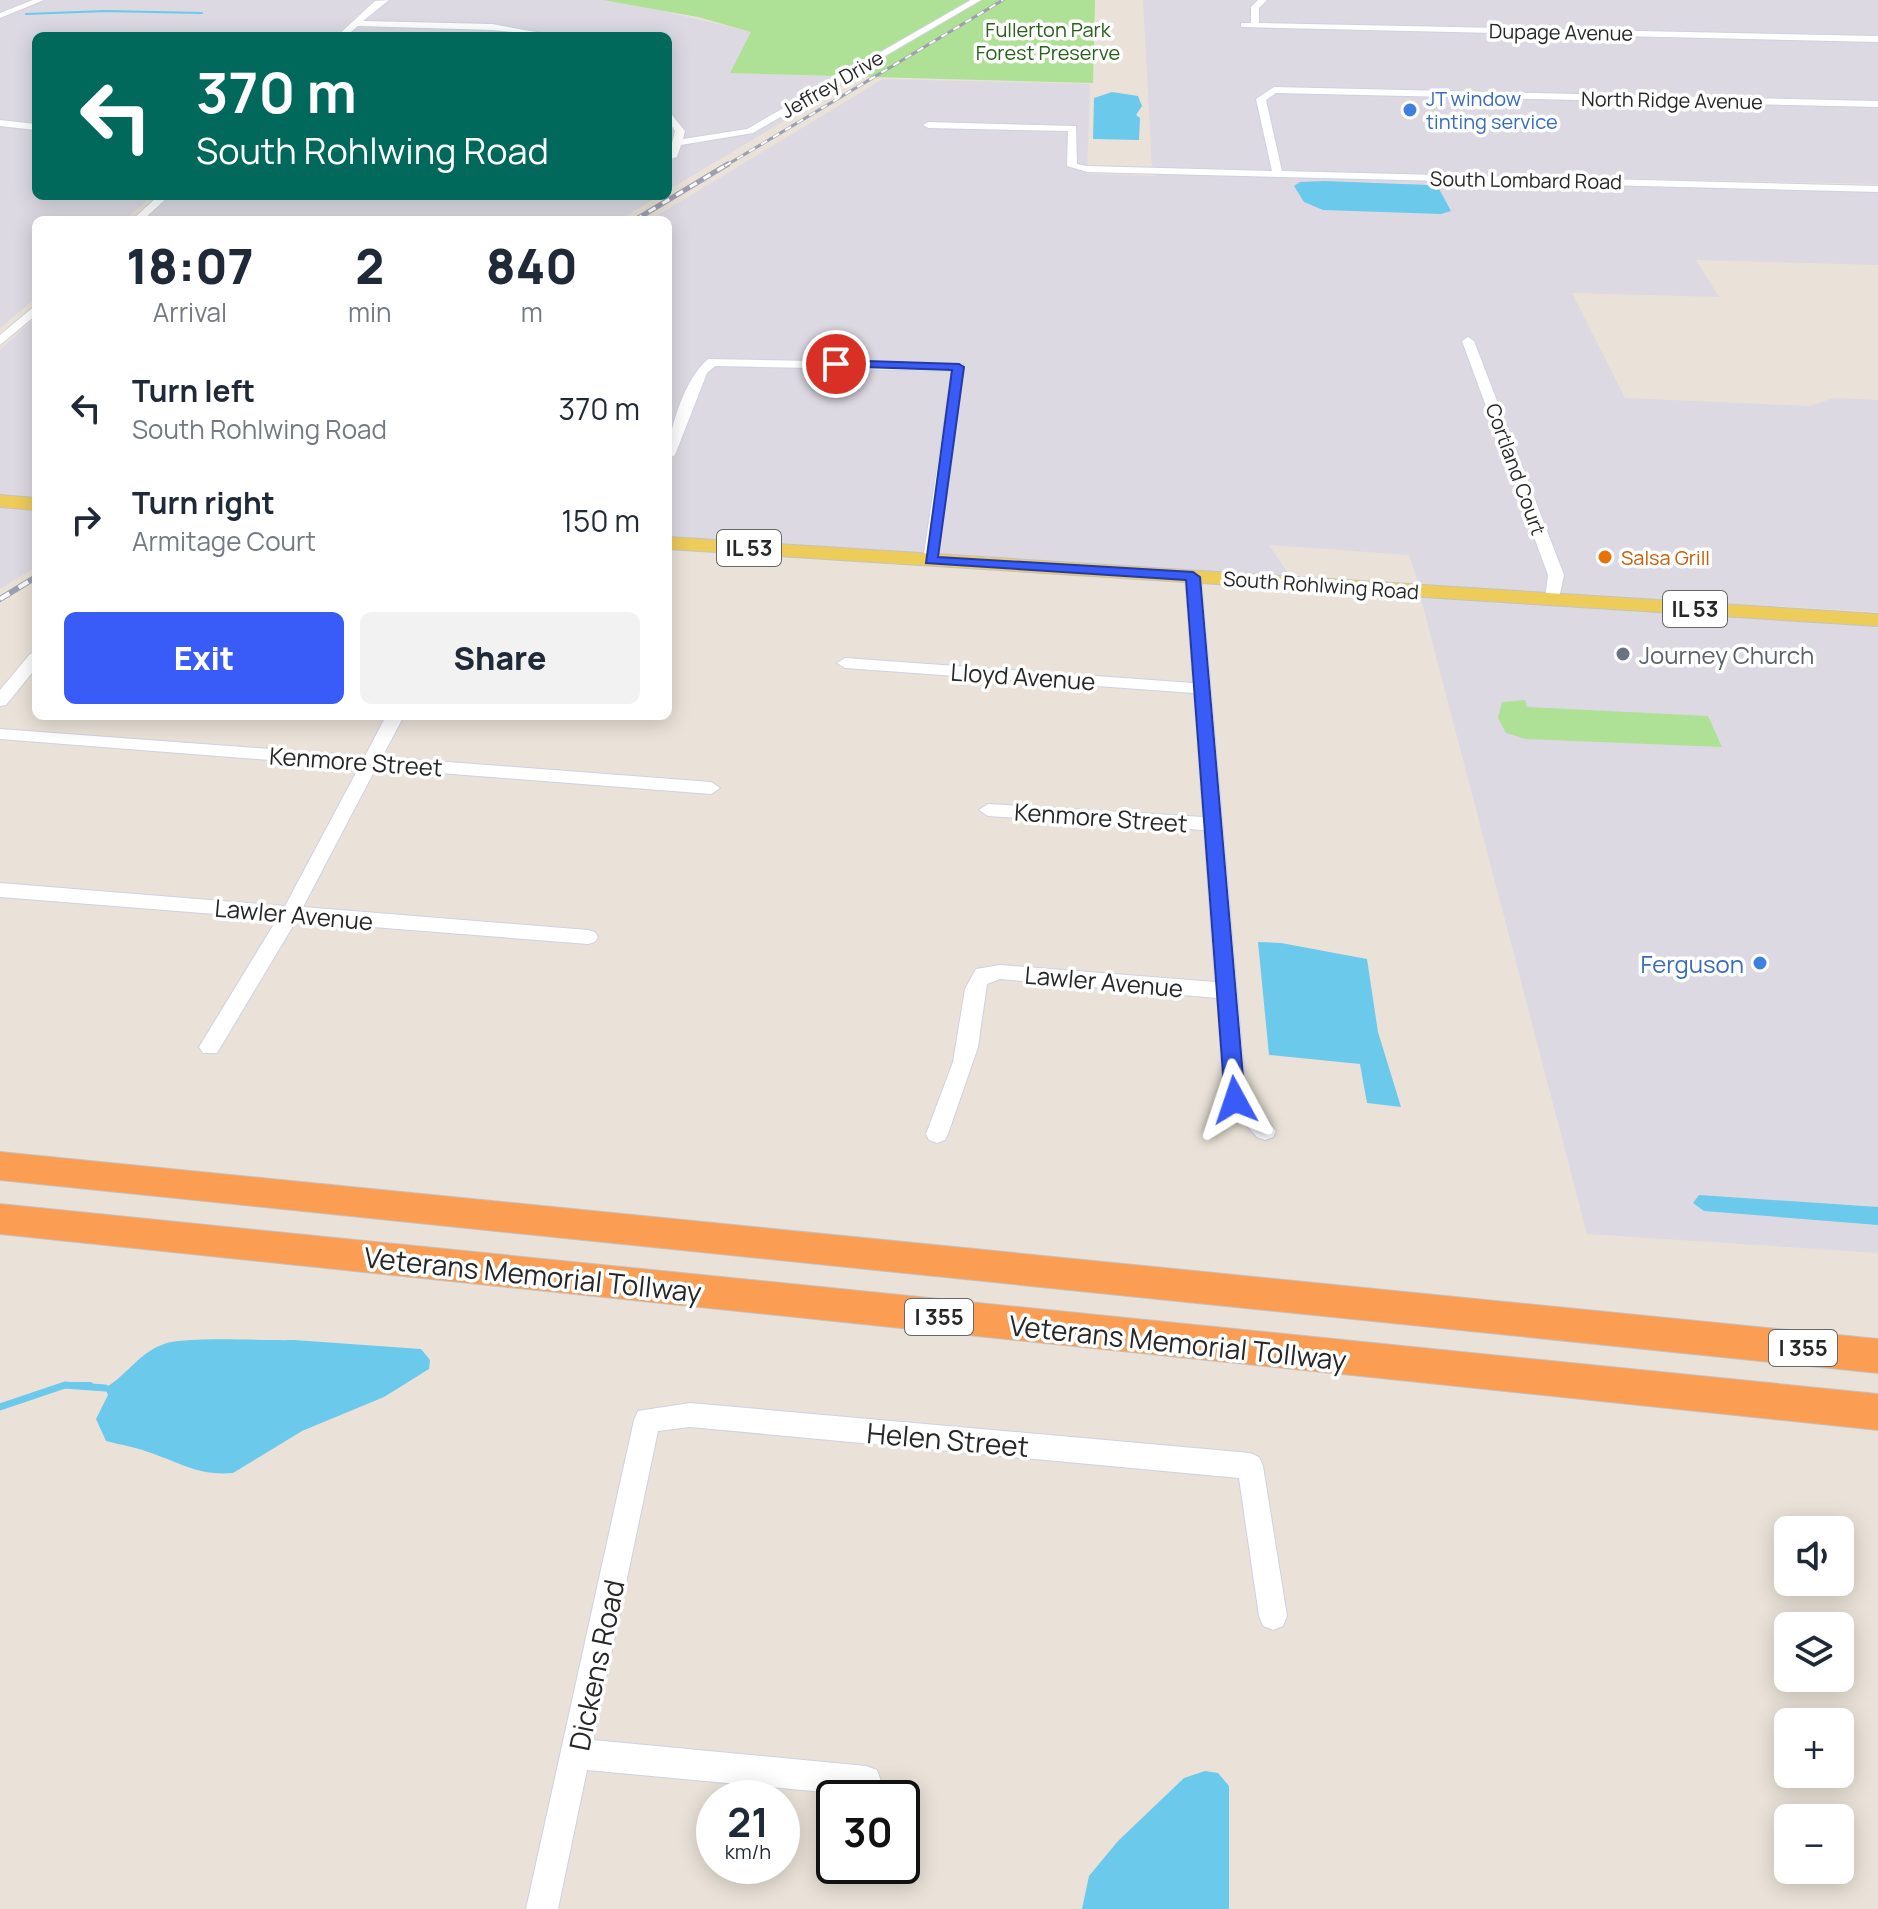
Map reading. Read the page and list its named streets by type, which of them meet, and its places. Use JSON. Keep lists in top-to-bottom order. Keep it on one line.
{"streets":{"highway":["Veterans Memorial Tollway","I 355"],"main road":["IL 53","South Rohlwing Road"],"street":["Dupage Avenue","Jeffrey Drive","North Ridge Avenue","South Lombard Road","Cortland Court","Lloyd Avenue","Kenmore Street","Lawler Avenue","Helen Street","Dickens Road"]},"crossings":[["North Ridge Avenue","South Lombard Road"],["Cortland Court","South Rohlwing Road"],["Helen Street","Dickens Road"]],"parks":["Fullerton Park Forest Preserve"],"places":["JT window tinting service","Salsa Grill","Journey Church","Ferguson"],"page":{"turn":["370 m","South Rohlwing Road"],"eta":["18:07","Arrival","2","min","840","m"],"list":[{"name":"Turn left","note":"South Rohlwing Road","value":"370 m"},{"name":"Turn right","note":"Armitage Court","value":"150 m"}],"buttons":["Exit","Share"],"map_buttons":["+","−"],"speed":"21 km/h","limit":"30"}}
